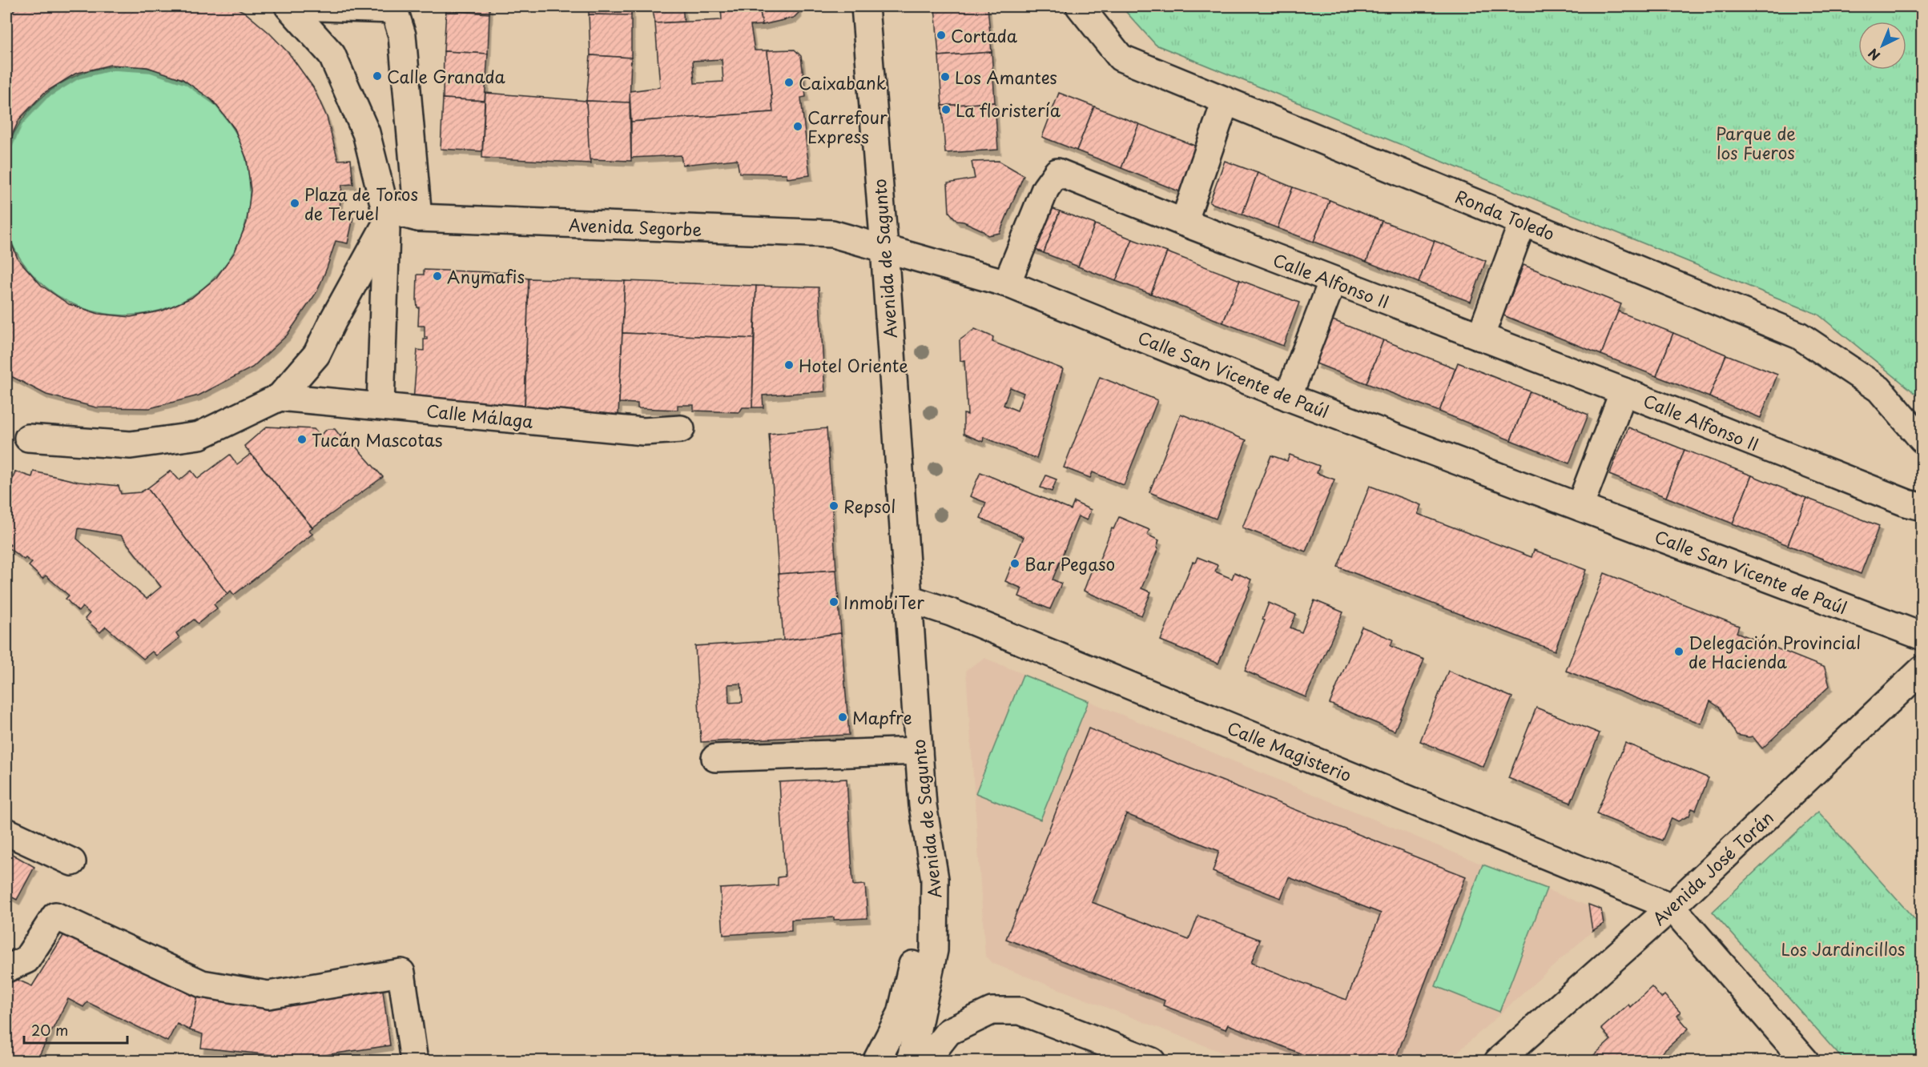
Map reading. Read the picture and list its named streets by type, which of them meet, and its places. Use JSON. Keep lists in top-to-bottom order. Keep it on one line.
{"streets":{"street":["Ronda Toledo","Avenida Segorbe","Avenida de Sagunto","Calle Alfonso II","Calle San Vicente de Paúl","Calle Málaga","Calle Magisterio","Avenida José Torán"]},"crossings":[["Avenida Segorbe","Avenida de Sagunto"],["Avenida Segorbe","Calle San Vicente de Paúl"],["Avenida de Sagunto","Calle San Vicente de Paúl"],["Avenida de Sagunto","Calle Magisterio"],["Calle Alfonso II","Calle San Vicente de Paúl"],["Calle Magisterio","Avenida José Torán"]],"parks":["Parque de los Fueros","Los Jardincillos"],"places":["Cortada","Calle Granada","Los Amantes","Caixabank","La floristería","Carrefour Express","Plaza de Toros de Teruel","Anymafis","Hotel Oriente","Tucán Mascotas","Repsol","Bar Pegaso","InmobiTer","Delegación Provincial de Hacienda","Mapfre"],"scale_bar":"20 m","north":"bottom left"}
